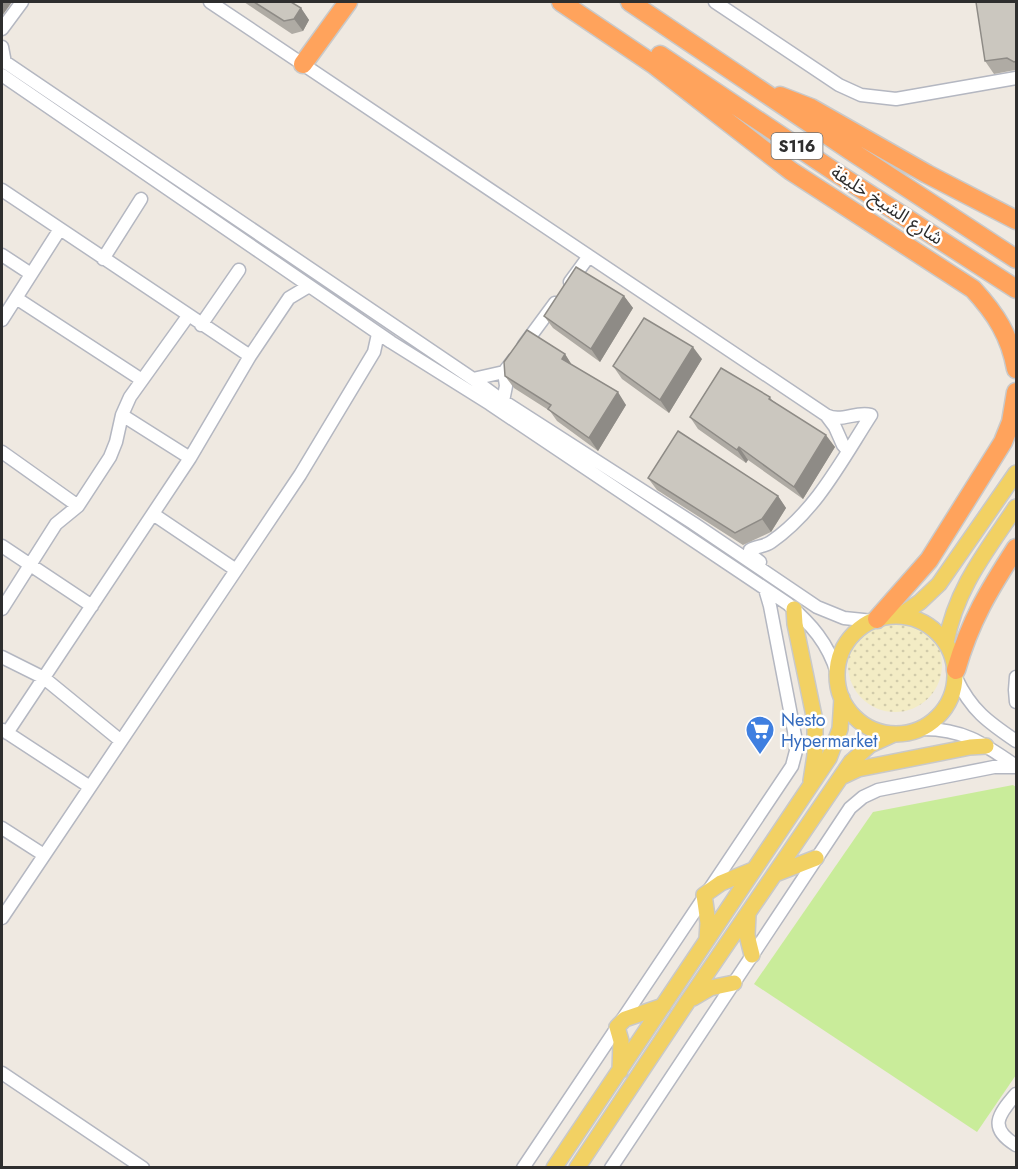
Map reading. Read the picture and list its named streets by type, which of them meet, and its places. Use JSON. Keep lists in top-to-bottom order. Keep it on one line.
{"streets":{"highway":["S116","شارع الشيخ خليفة"]},"places":{"supermarket":["Nesto Hypermarket"]}}
